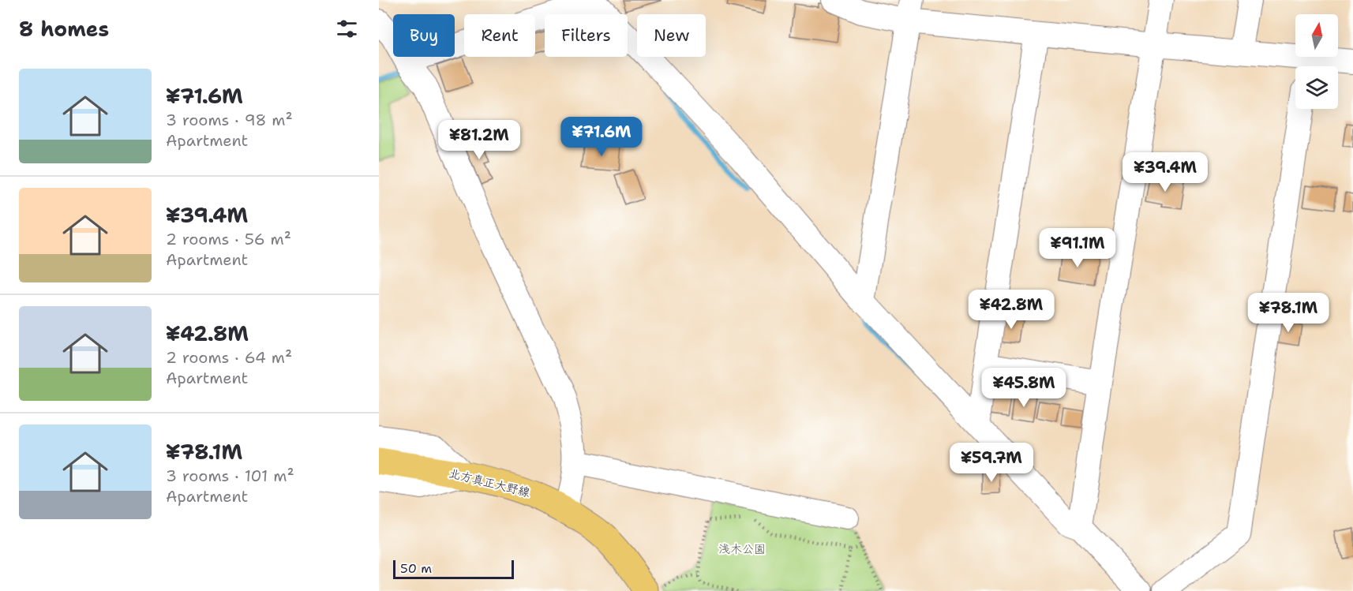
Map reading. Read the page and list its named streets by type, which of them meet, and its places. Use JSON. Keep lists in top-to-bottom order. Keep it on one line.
{"streets":{"main road":["北方真正大野線"]},"parks":["浅木公園"],"scale_bar":"50 m","north":"top","page":{"heading":"8 homes","chip":["Buy","Rent","Filters","New"],"list":[{"name":"¥71.6M","note":"3 rooms · 98 m² · Apartment"},{"name":"¥39.4M","note":"2 rooms · 56 m² · Apartment"},{"name":"¥42.8M","note":"2 rooms · 64 m² · Apartment"},{"name":"¥78.1M","note":"3 rooms · 101 m² · Apartment"}],"price":["¥71.6M","¥81.2M","¥39.4M","¥91.1M","¥42.8M","¥78.1M","¥45.8M","¥59.7M"],"scale":"50 m"}}
